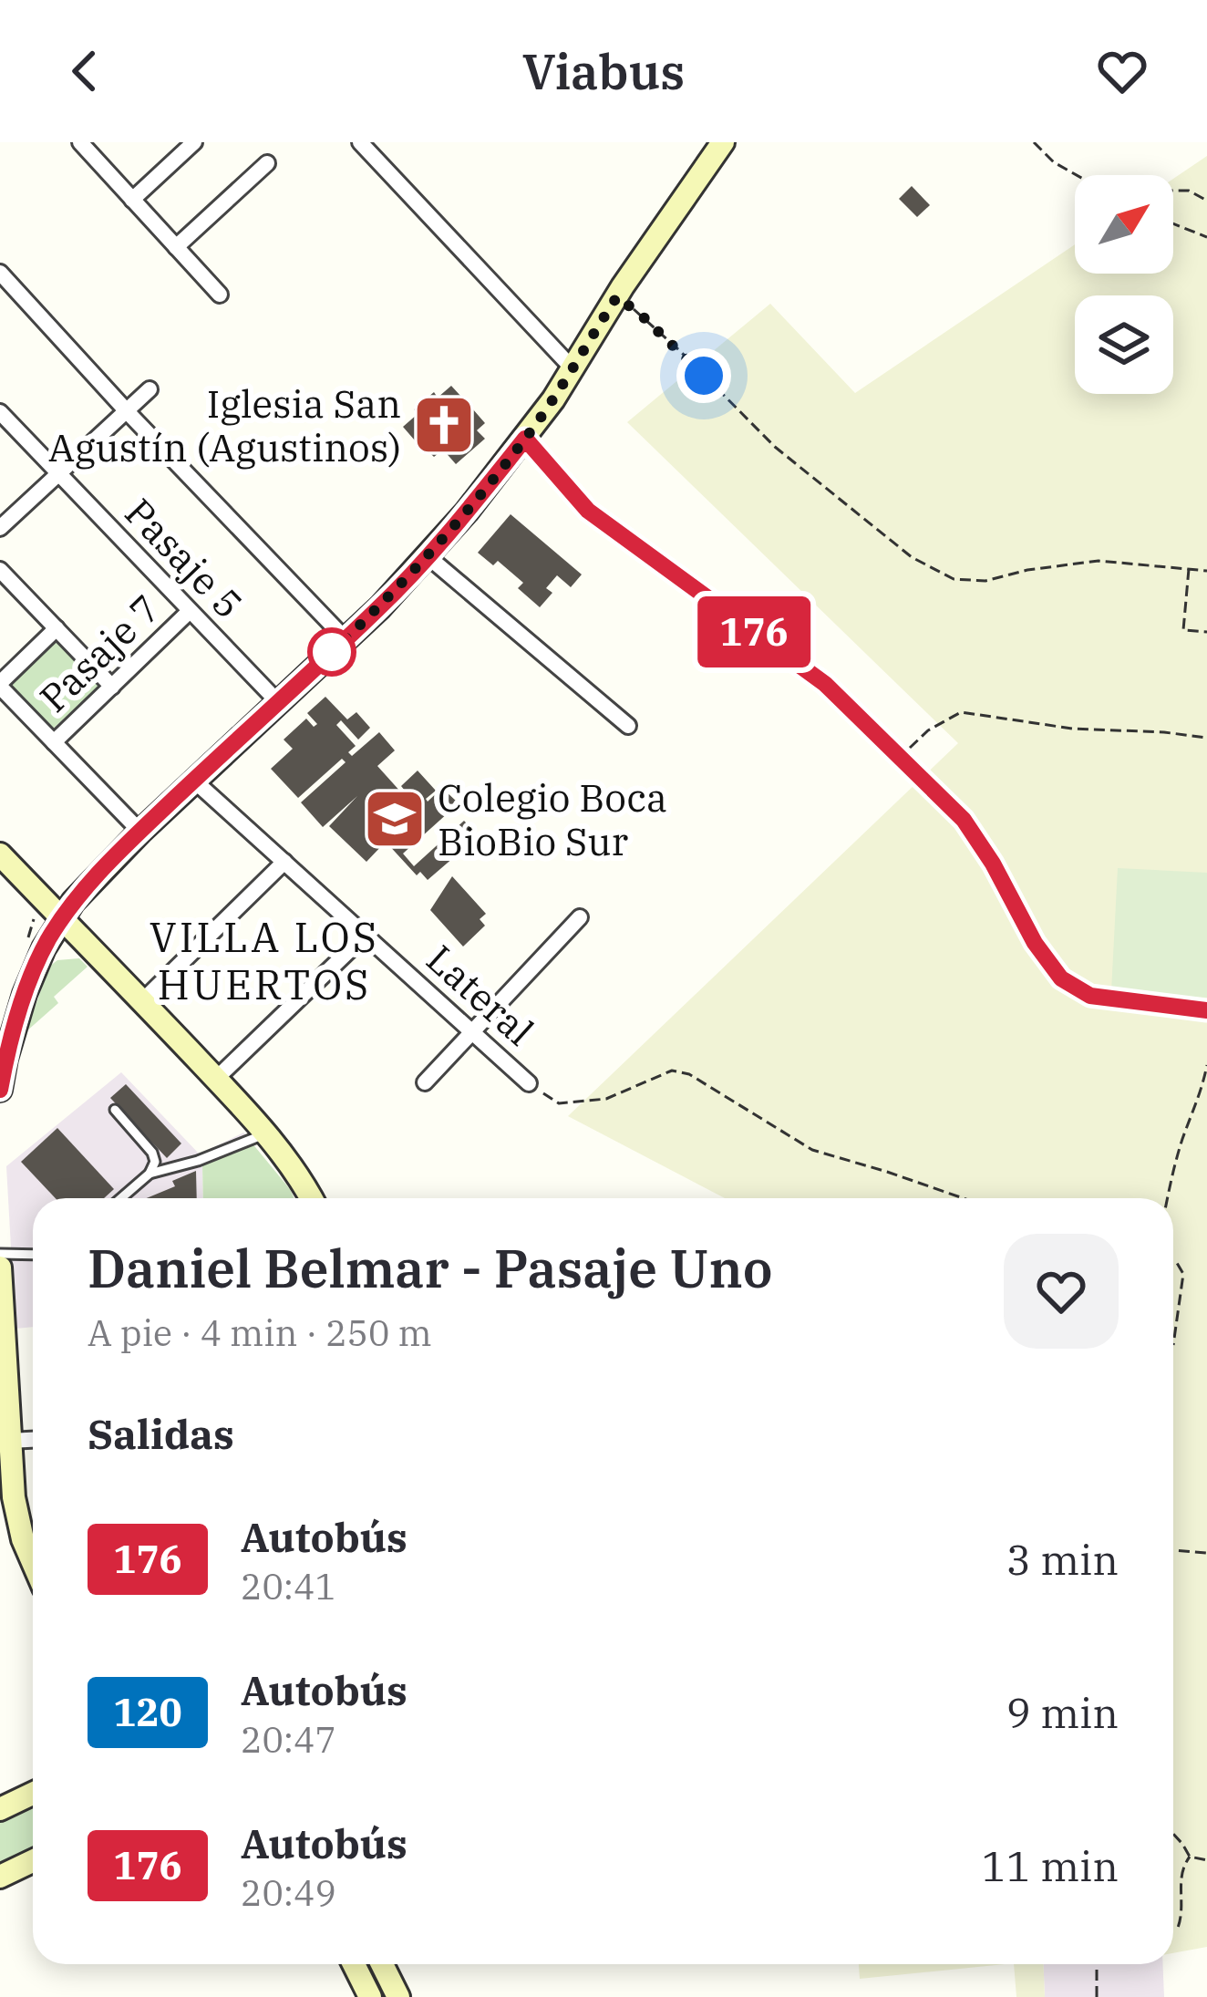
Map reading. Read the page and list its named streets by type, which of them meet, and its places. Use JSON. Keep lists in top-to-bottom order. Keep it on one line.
{"streets":{"street":["Pasaje 5","Pasaje 7","Lateral"]},"crossings":[["Pasaje 5","Pasaje 7"]],"districts":["VILLA LOS HUERTOS"],"places":{"church":["Iglesia San Agustín (Agustinos)"],"school or university":["Colegio Boca BioBio Sur"]},"lines":["bus line 176"],"north":"top right","page":{"header":"Viabus","on_map":"176","heading":[["Daniel Belmar - Pasaje Uno","A pie · 4 min · 250 m"],"Salidas"],"list":[{"mark":"176","name":"Autobús","note":"20:41","value":"3 min"},{"mark":"120","name":"Autobús","note":"20:47","value":"9 min"},{"mark":"176","name":"Autobús","note":"20:49","value":"11 min"}]}}
